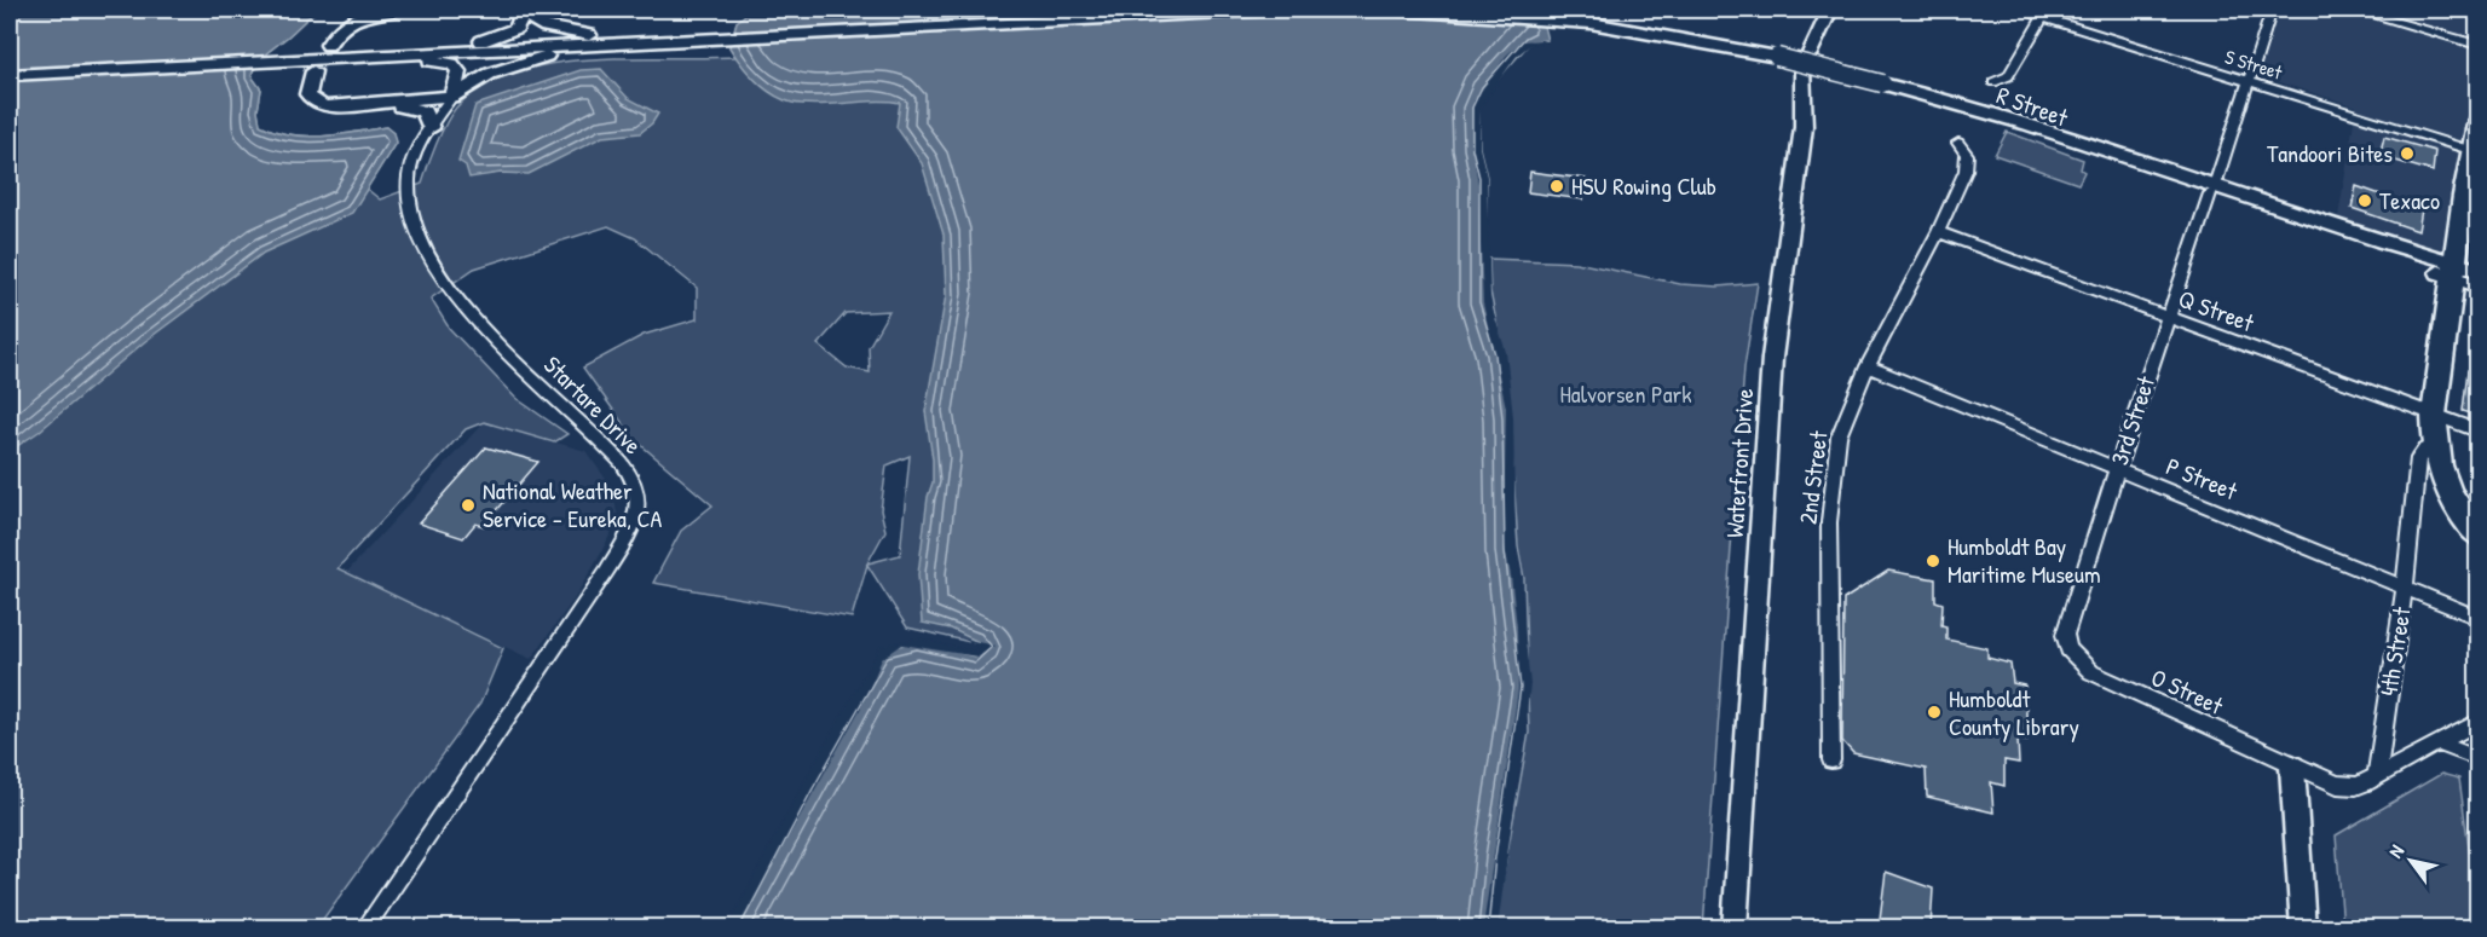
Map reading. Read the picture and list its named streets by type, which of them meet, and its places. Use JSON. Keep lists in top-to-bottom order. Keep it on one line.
{"streets":{"main road":["R Street","Waterfront Drive"],"street":["S Street","Q Street","Startare Drive","3rd Street","2nd Street","P Street","4th Street","O Street"]},"crossings":[["S Street","3rd Street"],["R Street","3rd Street"],["Q Street","3rd Street"],["Q Street","2nd Street"],["3rd Street","P Street"],["3rd Street","O Street"],["2nd Street","P Street"],["P Street","4th Street"]],"parks":["Halvorsen Park"],"places":["Tandoori Bites","HSU Rowing Club","Texaco","National Weather Service - Eureka, CA","Humboldt Bay Maritime Museum","Humboldt County Library"],"north":"top left"}
